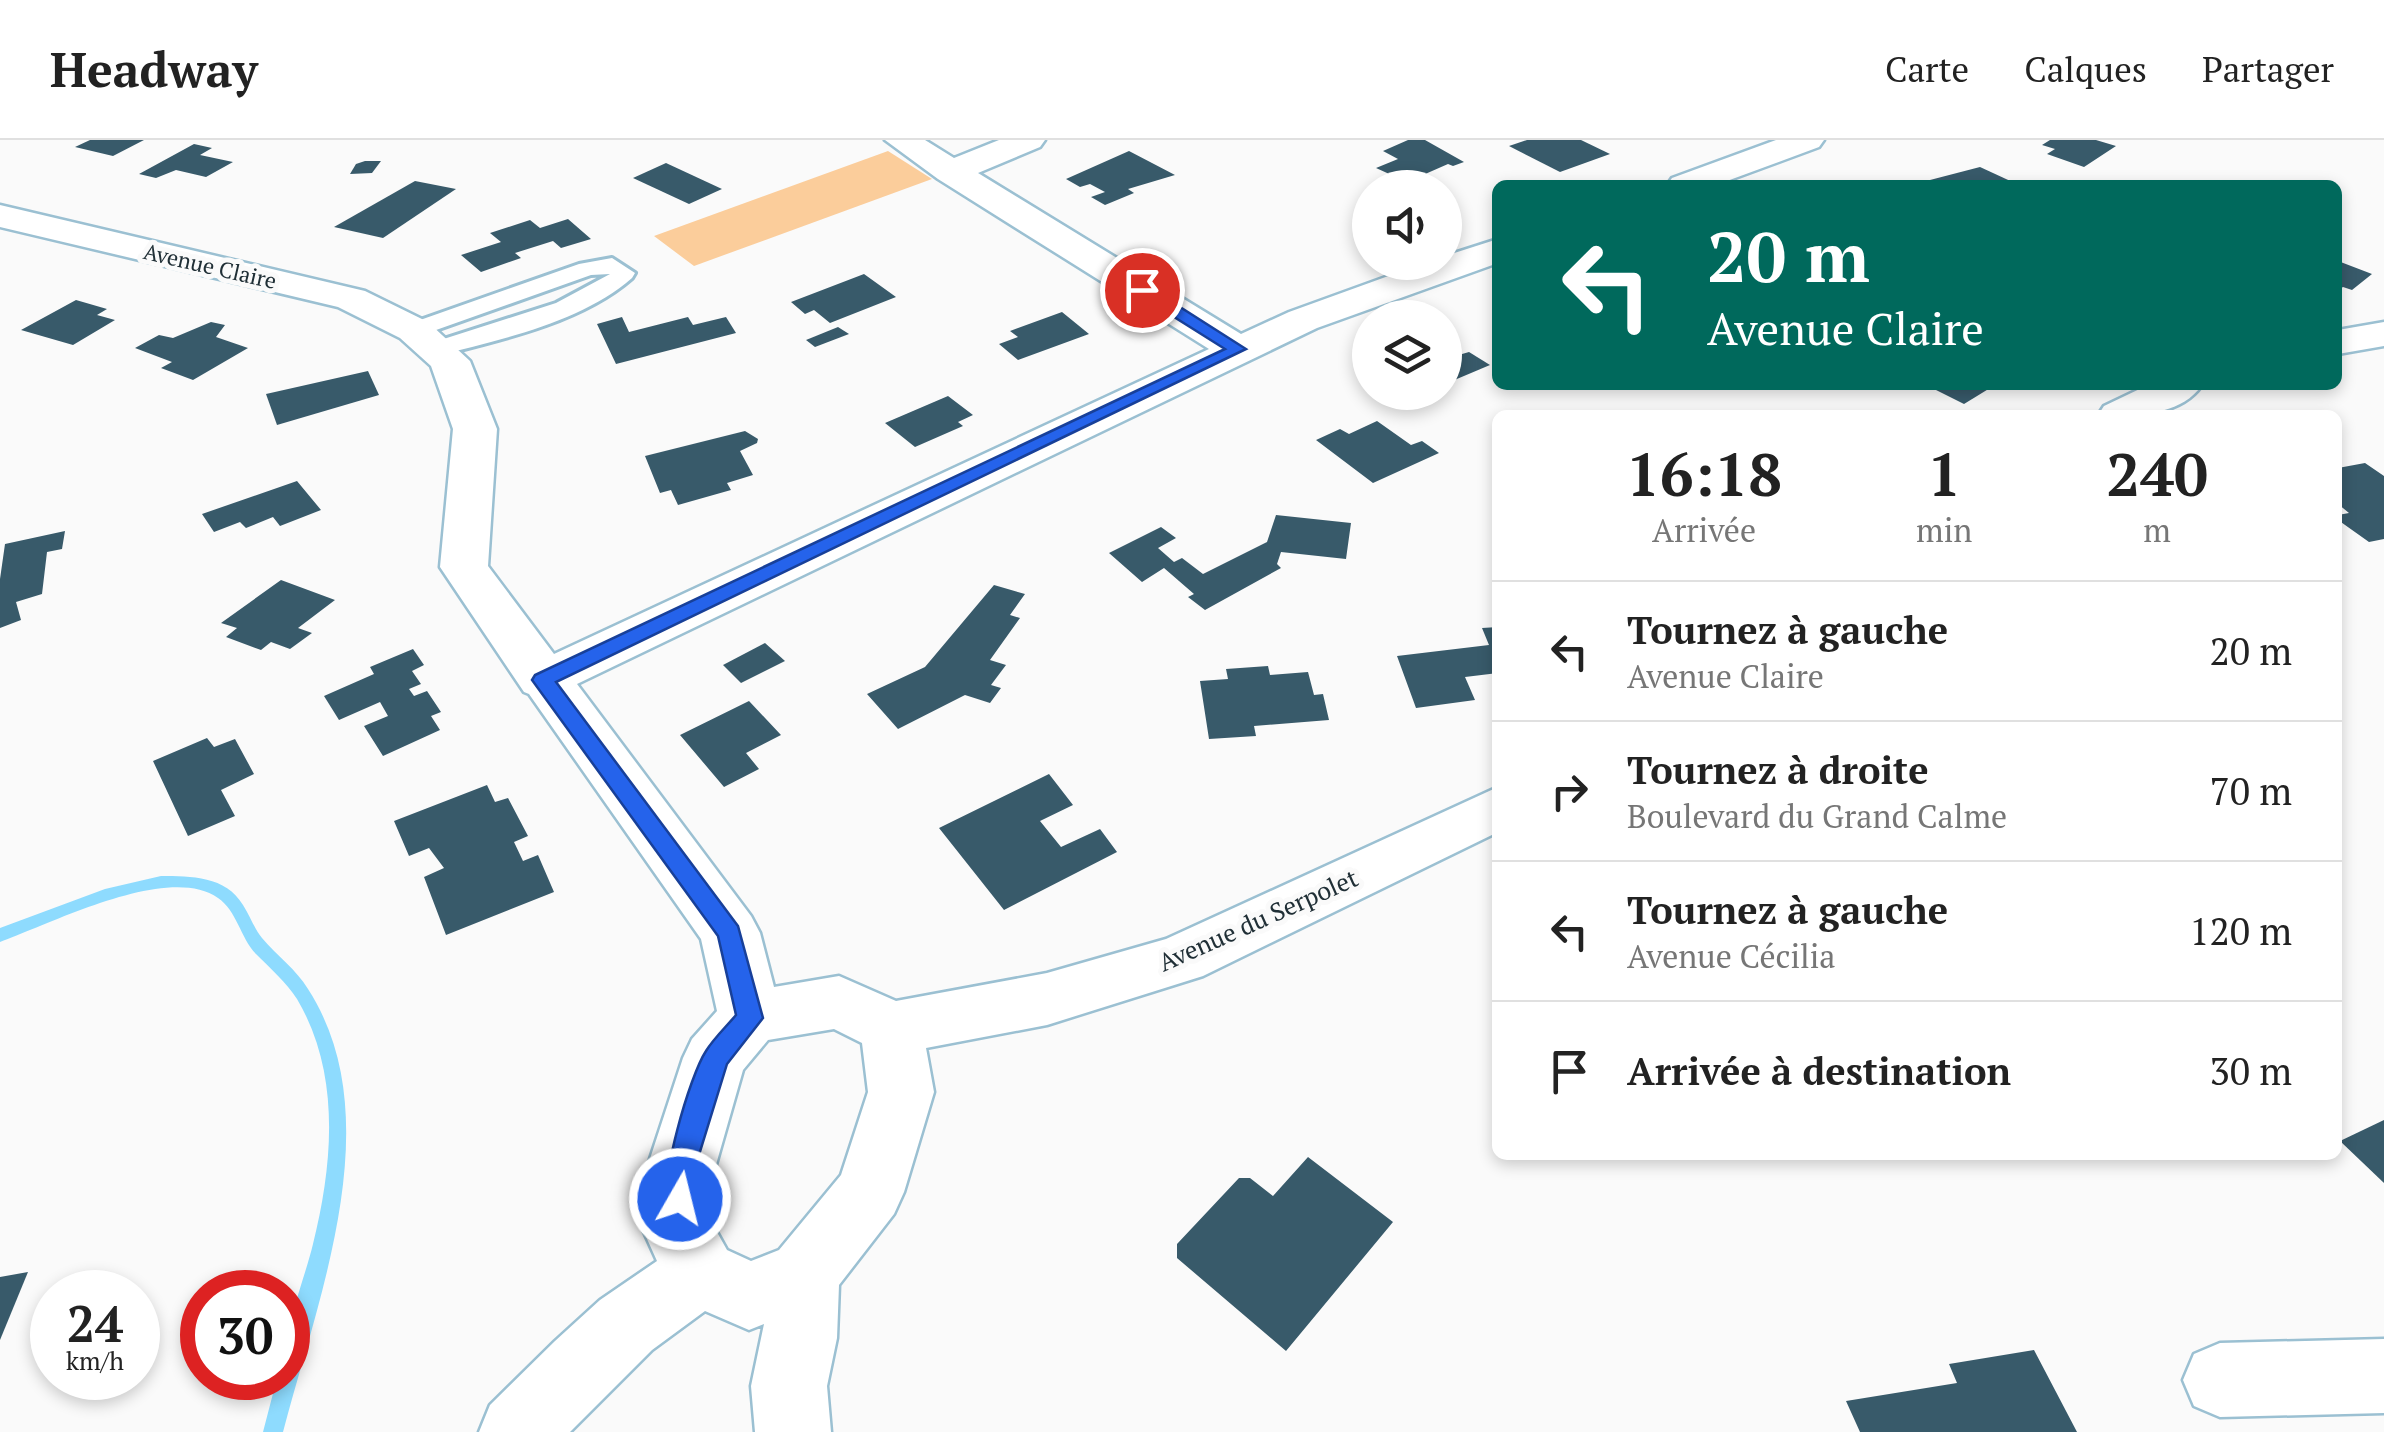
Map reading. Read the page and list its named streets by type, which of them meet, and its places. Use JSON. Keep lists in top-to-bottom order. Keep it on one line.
{"streets":{"street":["Avenue Claire","Avenue du Serpolet"]},"page":{"header":"Headway","nav":["Carte","Calques","Partager"],"turn":["20 m","Avenue Claire"],"eta":["16:18","Arrivée","1","min","240","m"],"list":[{"name":"Tournez à gauche","note":"Avenue Claire","value":"20 m"},{"name":"Tournez à droite","note":"Boulevard du Grand Calme","value":"70 m"},{"name":"Tournez à gauche","note":"Avenue Cécilia","value":"120 m"},{"name":"Arrivée à destination","value":"30 m"}],"speed":"24 km/h","limit":"30"}}
